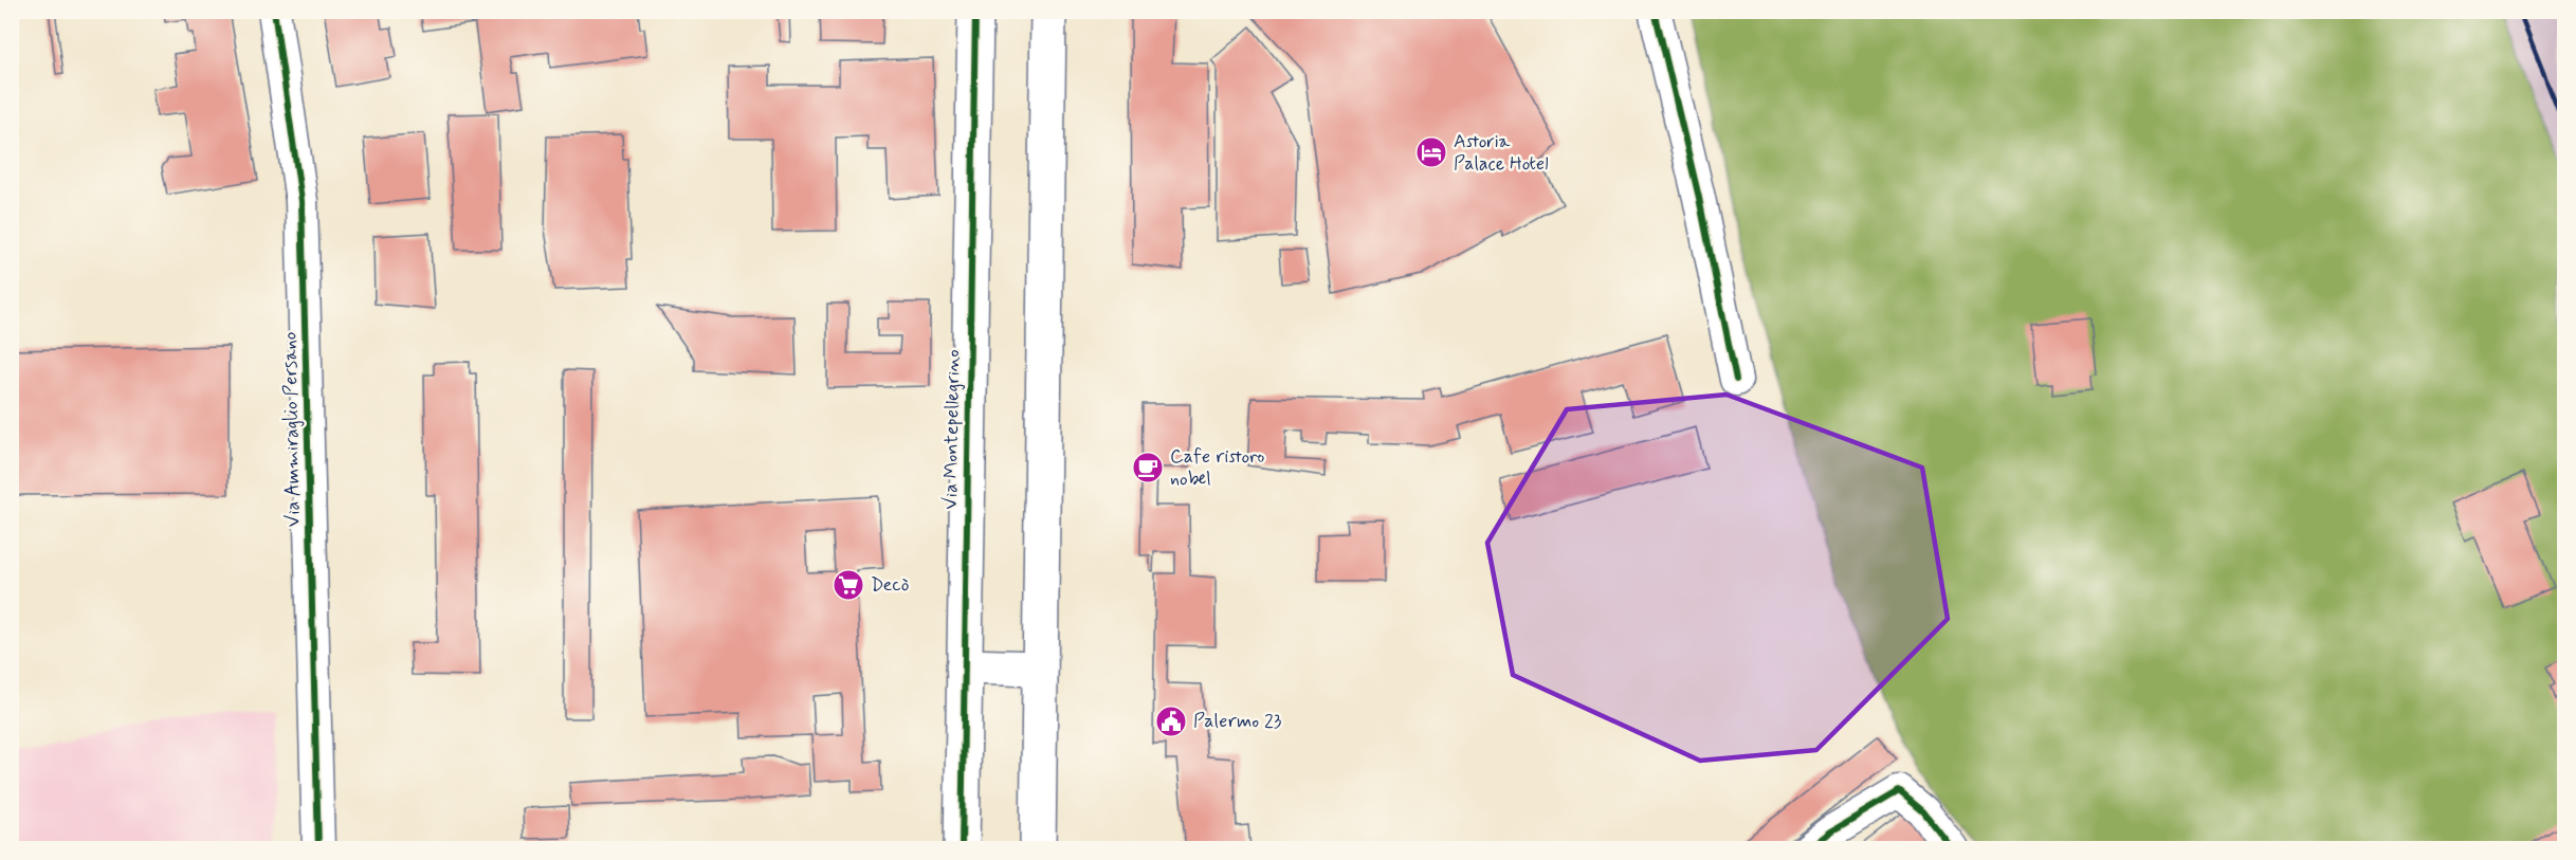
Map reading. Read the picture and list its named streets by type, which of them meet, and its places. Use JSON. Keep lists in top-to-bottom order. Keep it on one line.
{"streets":{"street":["Via Ammiraglio Persano","Via Montepellegrino"]},"places":{"hotel":["Astoria Palace Hotel"],"cafe":["Cafe ristoro nobel"],"supermarket":["Decò"],"public building":["Palermo 23"]}}
